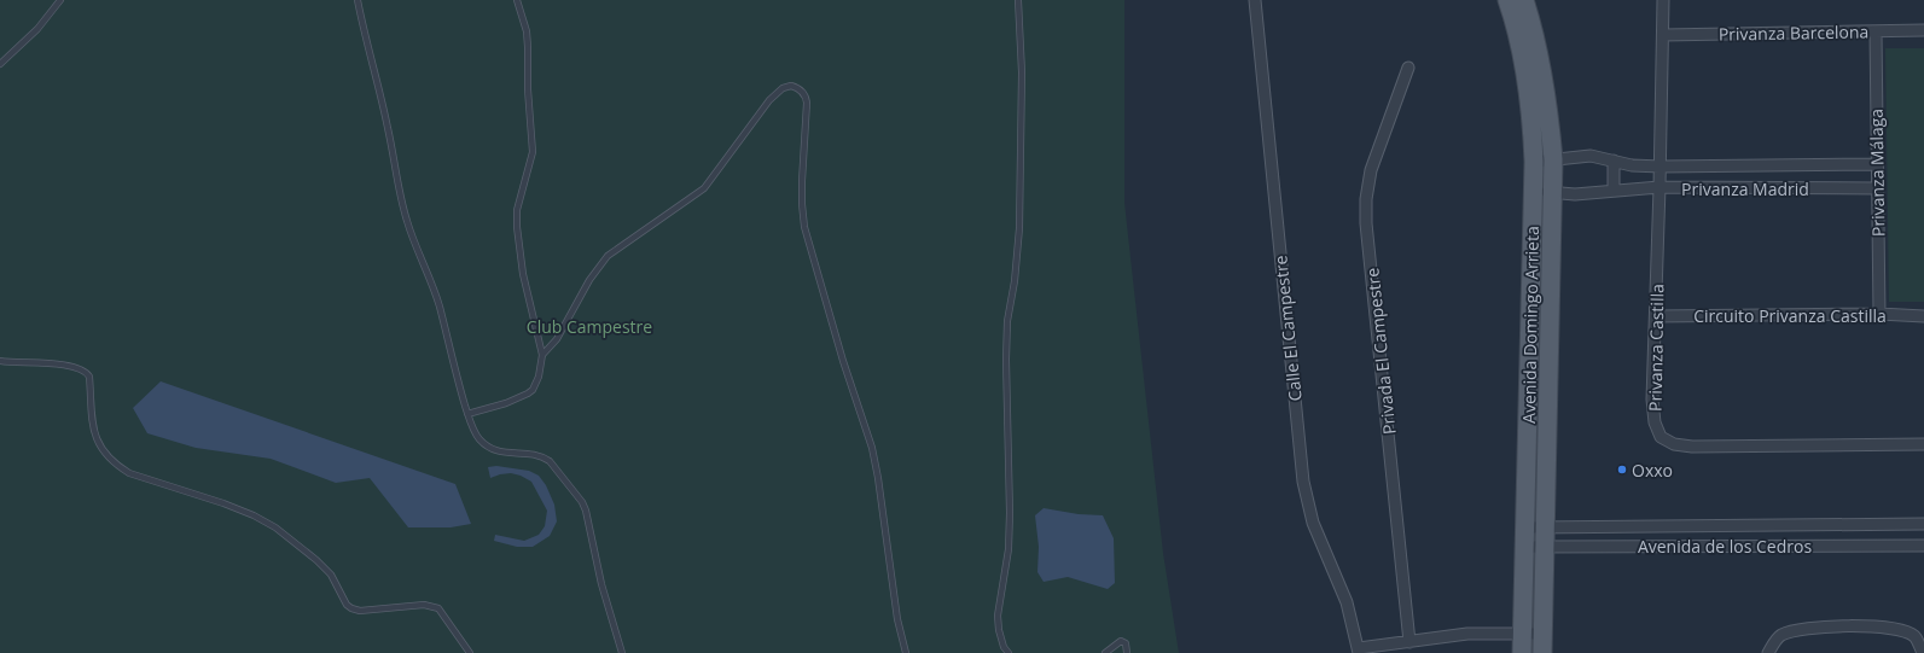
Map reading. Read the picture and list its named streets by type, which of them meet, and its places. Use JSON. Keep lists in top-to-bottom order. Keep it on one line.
{"streets":{"main road":["Avenida Domingo Arrieta"],"street":["Privanza Barcelona","Privanza Málaga","Privanza Madrid","Circuito Privanza Castilla","Calle El Campestre","Privanza Castilla","Privada El Campestre","Avenida de los Cedros"]},"crossings":[["Privanza Barcelona","Privanza Málaga"],["Privanza Barcelona","Privanza Castilla"],["Privanza Málaga","Privanza Madrid"],["Privanza Málaga","Circuito Privanza Castilla"],["Privanza Madrid","Avenida Domingo Arrieta"],["Privanza Madrid","Privanza Castilla"],["Circuito Privanza Castilla","Privanza Castilla"],["Avenida Domingo Arrieta","Calle El Campestre"],["Avenida Domingo Arrieta","Avenida de los Cedros"],["Calle El Campestre","Privada El Campestre"]],"parks":["Club Campestre"],"places":["Oxxo"]}
